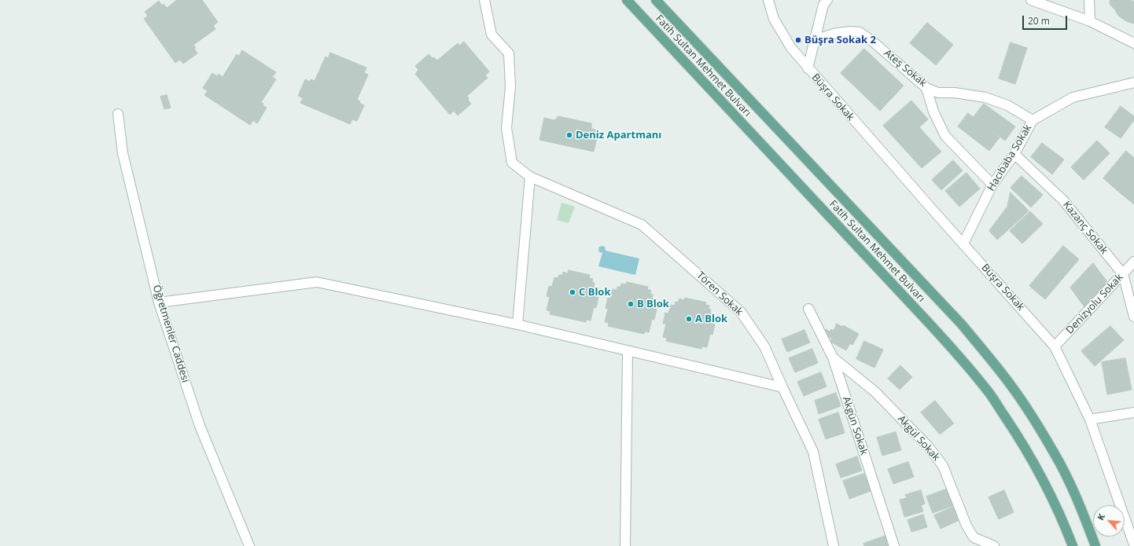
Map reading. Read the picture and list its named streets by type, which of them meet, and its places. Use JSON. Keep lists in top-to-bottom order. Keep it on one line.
{"streets":{"main road":["Fatih Sultan Mehmet Bulvarı"],"street":["Ateş Sokak","Büşra Sokak","Hacıbaba Sokak","Kazanç Sokak","Tören Sokak","Denizyolu Sokak","Öğretmenler Caddesi","Akgün Sokak","Akgül Sokak"]},"crossings":[["Ateş Sokak","Hacıbaba Sokak"],["Büşra Sokak","Hacıbaba Sokak"],["Büşra Sokak","Denizyolu Sokak"],["Hacıbaba Sokak","Kazanç Sokak"],["Kazanç Sokak","Denizyolu Sokak"],["Akgün Sokak","Akgül Sokak"]],"places":["Büşra Sokak 2","Deniz Apartmanı","C Blok","B Blok","A Blok"],"scale_bar":"20 m","north":"top left"}
